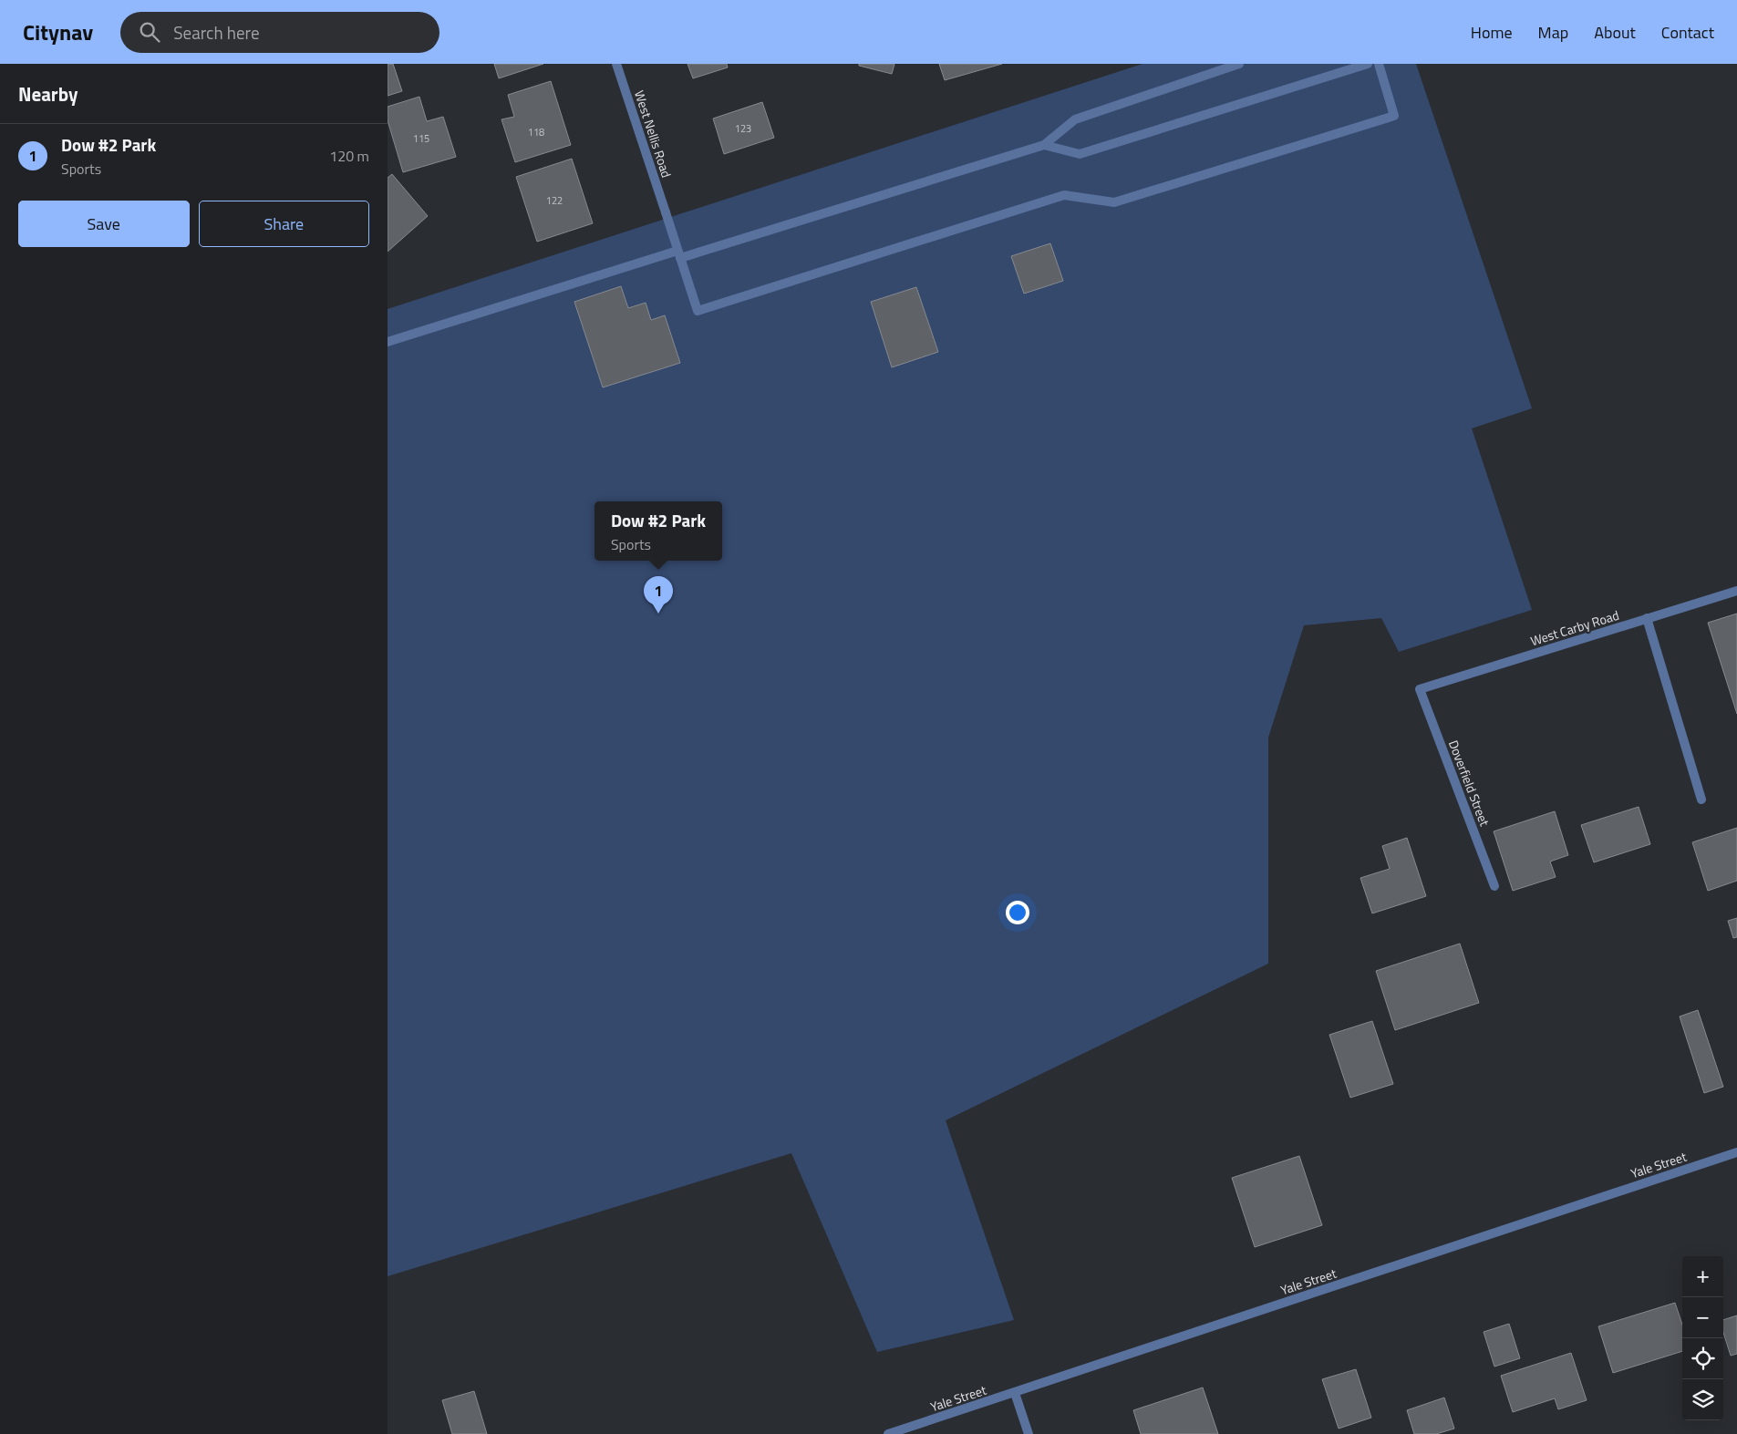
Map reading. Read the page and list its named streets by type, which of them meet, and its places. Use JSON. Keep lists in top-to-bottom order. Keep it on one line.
{"streets":{"street":["West Nellis Road","West Carby Road","Doverfield Street","Yale Street"]},"crossings":[["West Carby Road","Doverfield Street"]],"house_numbers":["123","118","115","122"],"page":{"header":"Citynav","search":"Search here","nav":["Home","Map","About","Contact"],"heading":"Nearby","list":[{"mark":"1","name":"Dow #2 Park","note":"Sports","value":"120 m"}],"buttons":["Save","Share"],"popup":["Dow #2 Park","Sports"],"pins":"1","map_buttons":["+","−"]}}
